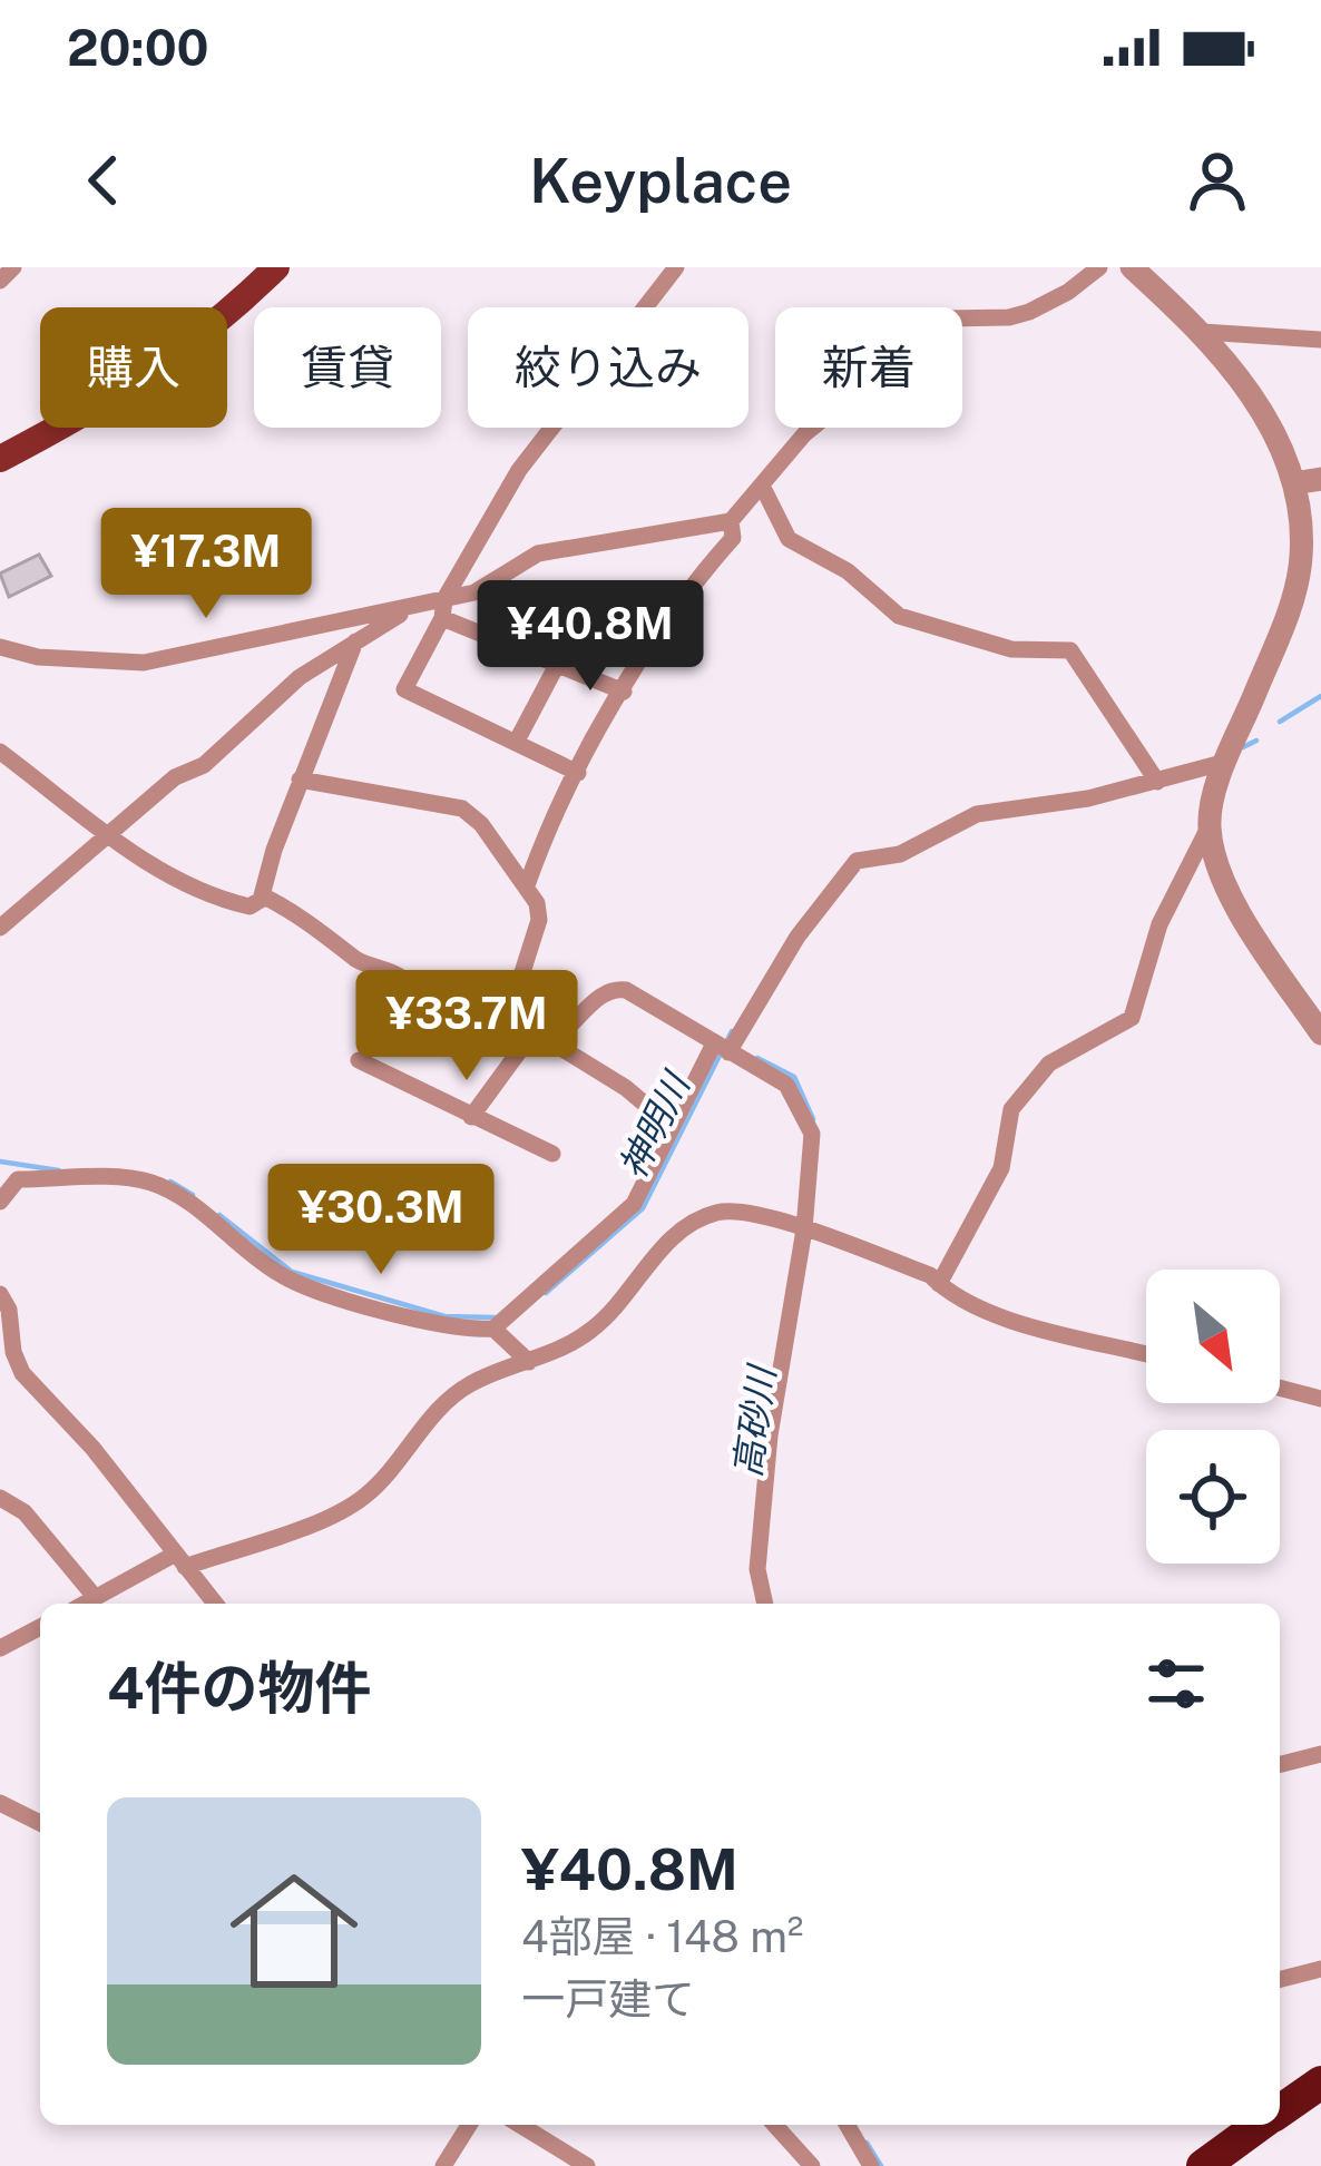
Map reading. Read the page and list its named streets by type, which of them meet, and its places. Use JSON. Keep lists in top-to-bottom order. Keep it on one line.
{"water":["神明川","高砂川"],"north":"bottom right","page":{"status":"20:00","header":"Keyplace","chip":["購入","賃貸","絞り込み","新着"],"price":["¥17.3M","¥40.8M","¥33.7M","¥30.3M"],"heading":"4件の物件","list":[{"name":"¥40.8M","note":"4部屋 · 148 m² · 一戸建て"}]}}
